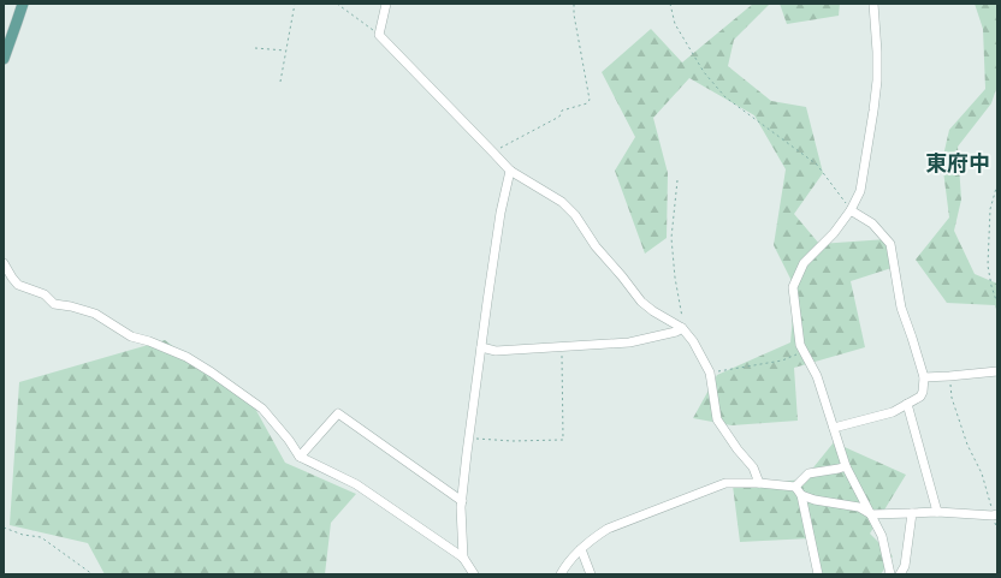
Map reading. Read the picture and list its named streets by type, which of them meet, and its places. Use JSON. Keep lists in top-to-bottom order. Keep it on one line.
{"districts":["東府中"]}
